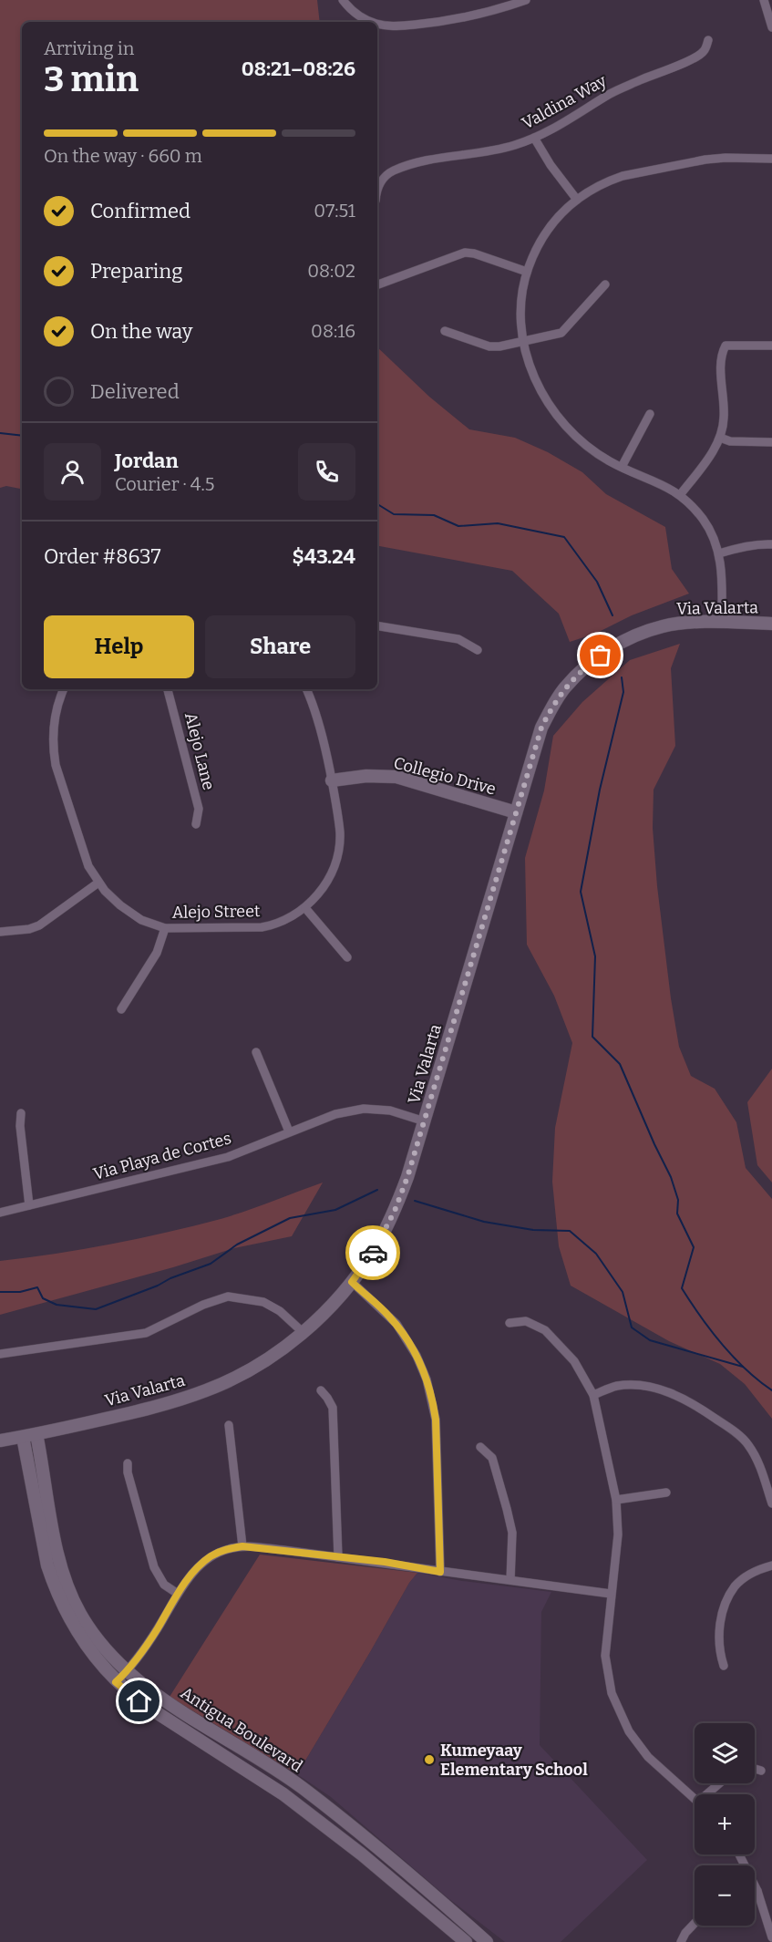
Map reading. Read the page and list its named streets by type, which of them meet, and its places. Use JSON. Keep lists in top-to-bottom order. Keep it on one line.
{"streets":{"main road":["Via Valarta","Collegio Drive","Antigua Boulevard"],"street":["Valdina Way","Alejo Lane","Alejo Street","Via Playa de Cortes"]},"crossings":[["Via Valarta","Collegio Drive"],["Via Valarta","Via Playa de Cortes"],["Via Valarta","Antigua Boulevard"],["Collegio Drive","Alejo Street"]],"places":["Kumeyaay Elementary School"],"page":{"heading":["3 min","Arriving in","08:21–08:26"],"panel":["Jordan","Courier · 4.5","Order #8637","$43.24"],"bar":"On the way · 660 m","list":[["Confirmed","07:51"],["Preparing","08:02"],["On the way","08:16"],"Delivered"],"buttons":["Help","Share"],"map_buttons":["+","−"]}}
